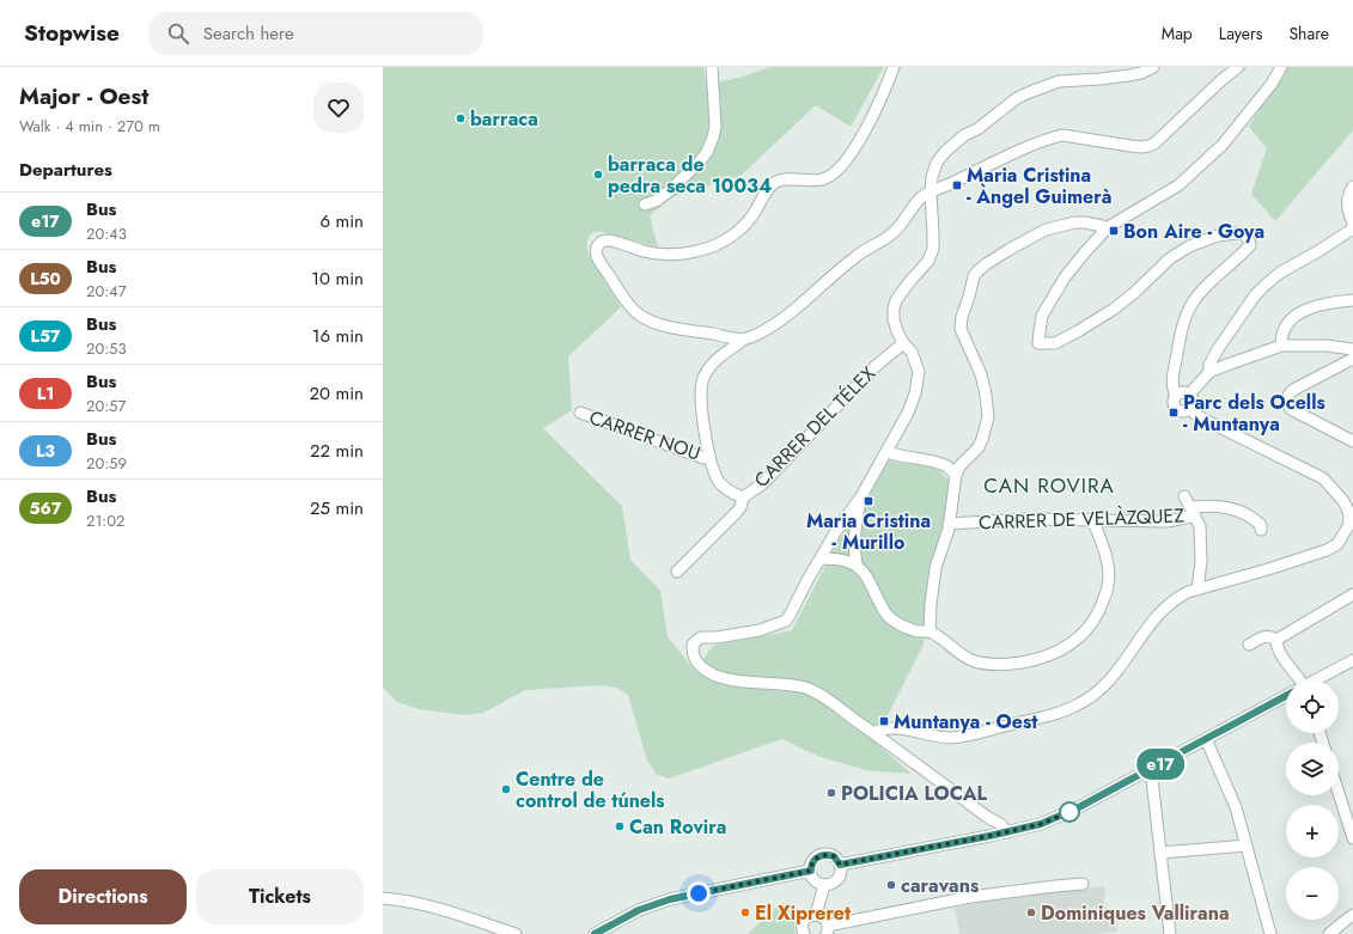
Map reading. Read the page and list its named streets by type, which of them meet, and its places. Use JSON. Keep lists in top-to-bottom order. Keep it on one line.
{"streets":{"street":["CARRER DEL TÉLEX","CARRER NOU","CARRER DE VELÀZQUEZ"]},"crossings":[["CARRER DEL TÉLEX","CARRER NOU"]],"districts":["CAN ROVIRA"],"places":{"other":["barraca","barraca de pedra seca 10034","Centre de control de túnels","POLICIA LOCAL","Can Rovira","caravans","El Xipreret","Dominiques Vallirana"],"transit":["Maria Cristina - Àngel Guimerà","Bon Aire - Goya","Parc dels Ocells - Muntanya","Maria Cristina - Murillo","Muntanya - Oest"]},"lines":["bus line e17"],"page":{"header":"Stopwise","search":"Search here","nav":["Map","Layers","Share"],"heading":[["Major - Oest","Walk · 4 min · 270 m"],"Departures"],"on_map":"e17","list":[{"mark":"e17","name":"Bus","note":"20:43","value":"6 min"},{"mark":"L50","name":"Bus","note":"20:47","value":"10 min"},{"mark":"L57","name":"Bus","note":"20:53","value":"16 min"},{"mark":"L1","name":"Bus","note":"20:57","value":"20 min"},{"mark":"L3","name":"Bus","note":"20:59","value":"22 min"},{"mark":"567","name":"Bus","note":"21:02","value":"25 min"}],"map_buttons":["+","−"],"buttons":["Directions","Tickets"]}}
